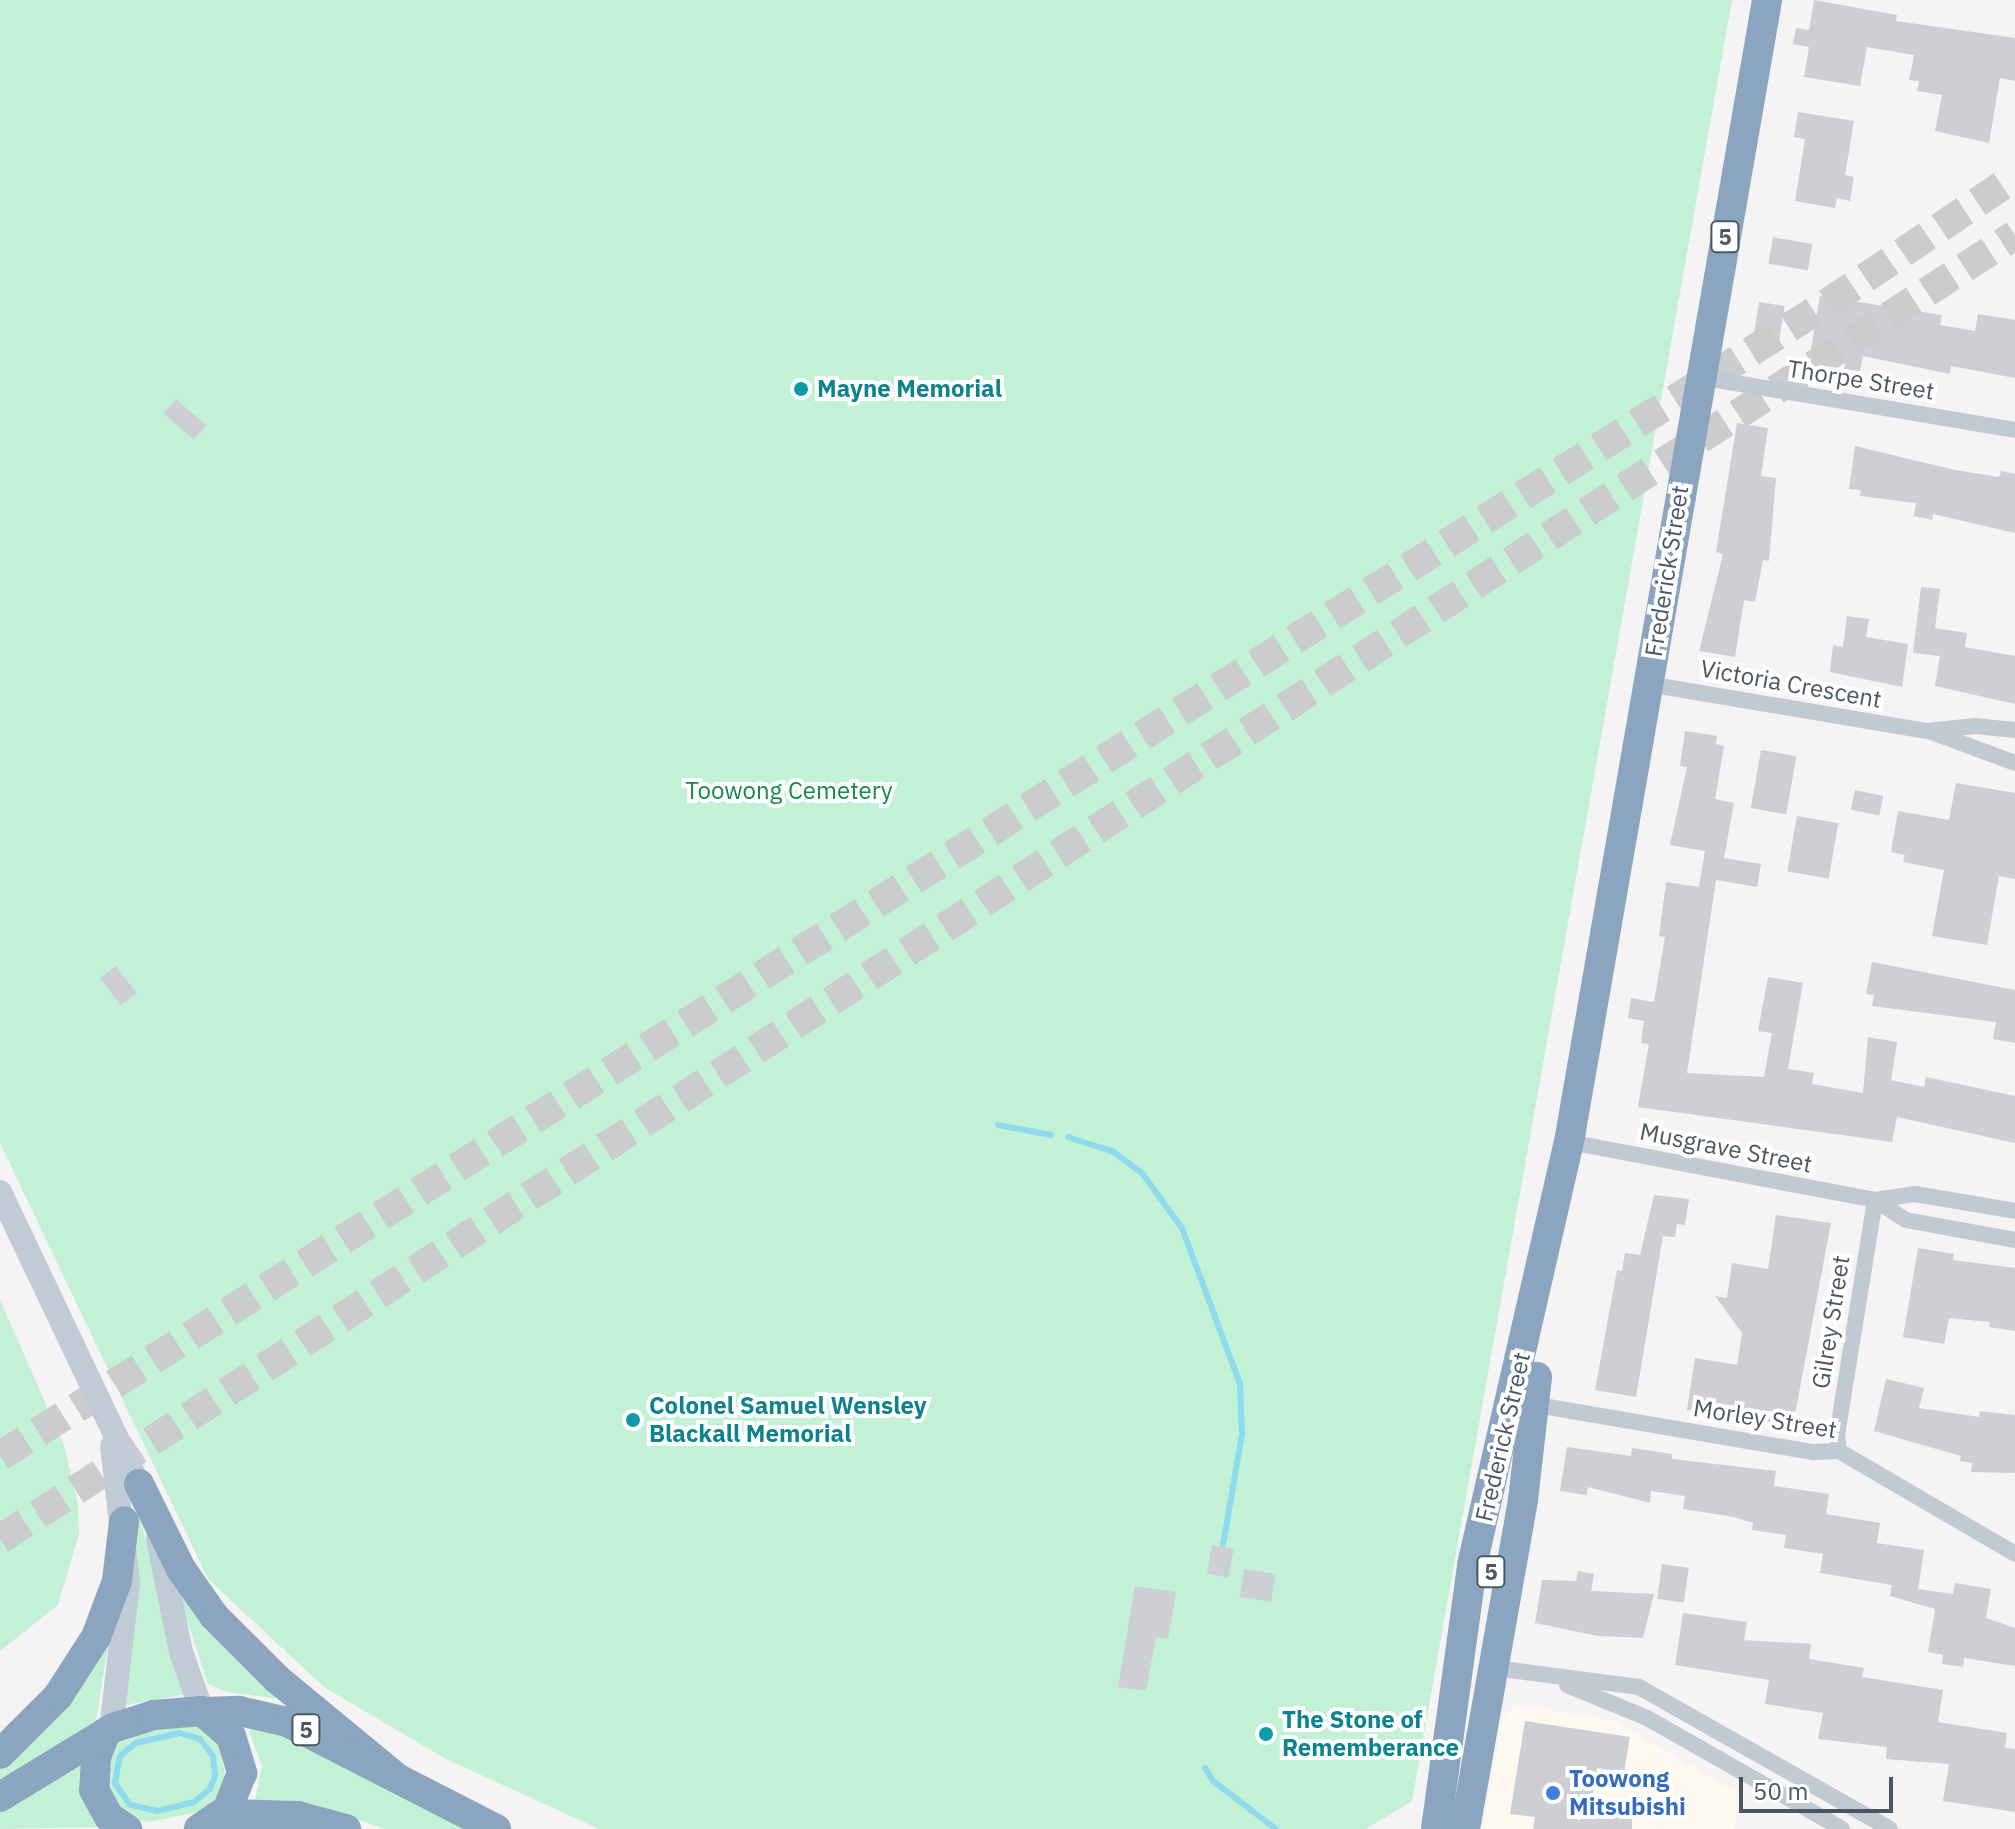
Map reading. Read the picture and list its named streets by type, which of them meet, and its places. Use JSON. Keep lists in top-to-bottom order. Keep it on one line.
{"streets":{"highway":["5","Frederick Street"],"street":["Thorpe Street","Victoria Crescent","Musgrave Street","Gilrey Street","Morley Street"]},"crossings":[["5","Frederick Street"],["5","Morley Street"],["Thorpe Street","Frederick Street"],["Frederick Street","Victoria Crescent"],["Frederick Street","Musgrave Street"],["Frederick Street","Morley Street"],["Musgrave Street","Gilrey Street"],["Gilrey Street","Morley Street"]],"parks":["Toowong Cemetery"],"places":["Mayne Memorial","Colonel Samuel Wensley Blackall Memorial","The Stone of Rememberance","Toowong Mitsubishi"],"scale_bar":"50 m"}
